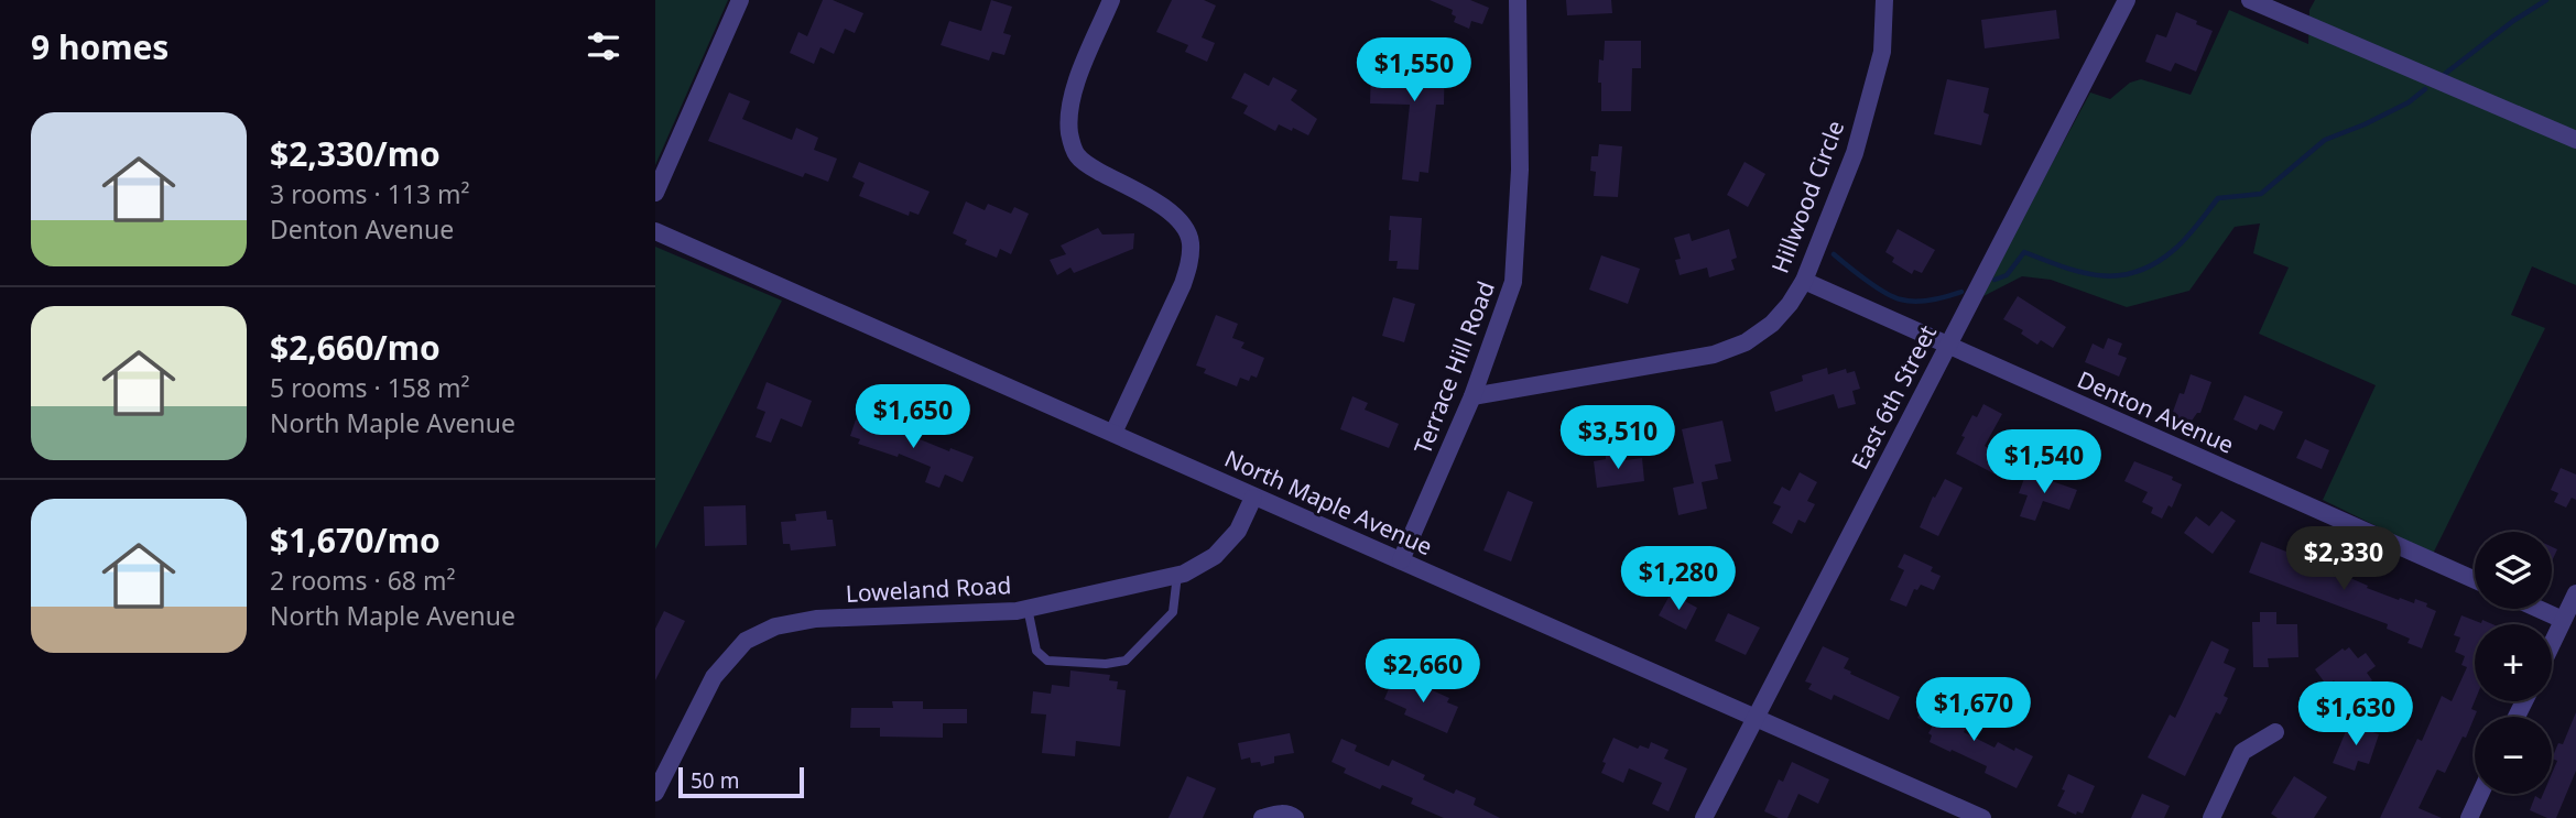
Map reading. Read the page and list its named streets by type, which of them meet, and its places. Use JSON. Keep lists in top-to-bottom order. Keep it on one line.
{"streets":{"street":["Hillwood Circle","Terrace Hill Road","East 6th Street","Denton Avenue","North Maple Avenue","Loweland Road"]},"crossings":[["Hillwood Circle","Terrace Hill Road"],["Hillwood Circle","Denton Avenue"],["Terrace Hill Road","North Maple Avenue"],["East 6th Street","Denton Avenue"],["East 6th Street","North Maple Avenue"],["North Maple Avenue","Loweland Road"]],"scale_bar":"50 m","page":{"heading":"9 homes","price":["$1,550","$1,650","$3,510","$1,540","$2,330","$1,280","$2,660","$1,670","$1,630"],"list":[{"name":"$2,330/mo","note":"3 rooms · 113 m² · Denton Avenue"},{"name":"$2,660/mo","note":"5 rooms · 158 m² · North Maple Avenue"},{"name":"$1,670/mo","note":"2 rooms · 68 m² · North Maple Avenue"}],"map_buttons":["+","−"],"scale":"50 m"}}
